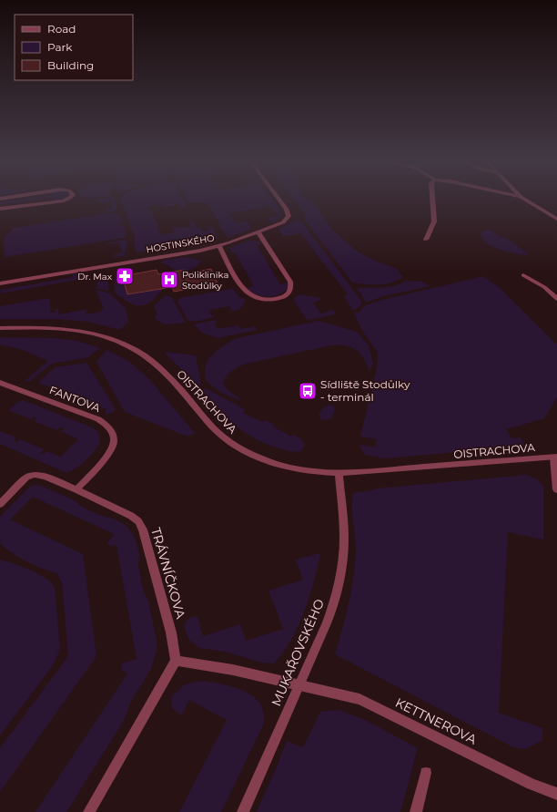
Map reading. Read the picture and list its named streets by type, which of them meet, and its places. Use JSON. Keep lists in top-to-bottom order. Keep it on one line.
{"streets":{"street":["HOSTINSKÉHO","FANTOVA","OISTRACHOVA","TRÁVNÍČKOVA","MUKAŘOVSKÉHO","KETTNEROVA"]},"crossings":[["FANTOVA","TRÁVNÍČKOVA"],["OISTRACHOVA","MUKAŘOVSKÉHO"],["MUKAŘOVSKÉHO","KETTNEROVA"]],"places":{"pharmacy":["Dr. Max"],"hospital":["Poliklinika Stodůlky"],"bus stop":["Sídliště Stodůlky - terminál"]},"legend":["Road","Park","Building"]}
